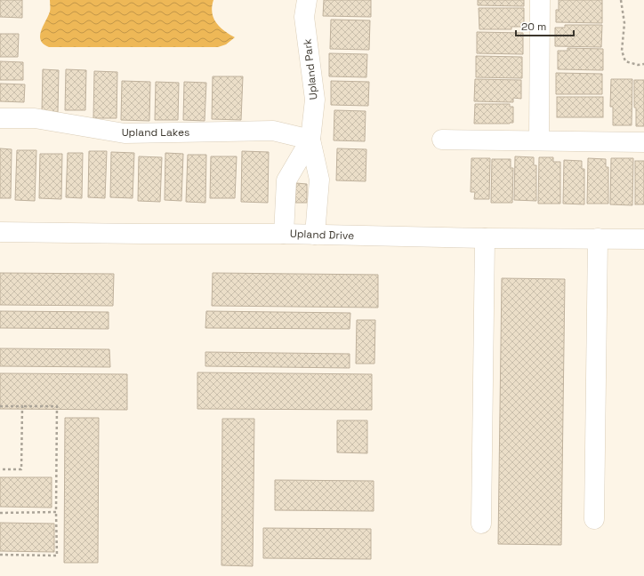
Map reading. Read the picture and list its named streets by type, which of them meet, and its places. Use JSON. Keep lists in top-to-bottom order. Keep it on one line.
{"streets":{"street":["Upland Park","Upland Lakes","Upland Drive"]},"crossings":[["Upland Park","Upland Lakes"],["Upland Park","Upland Drive"]],"scale_bar":"20 m"}
